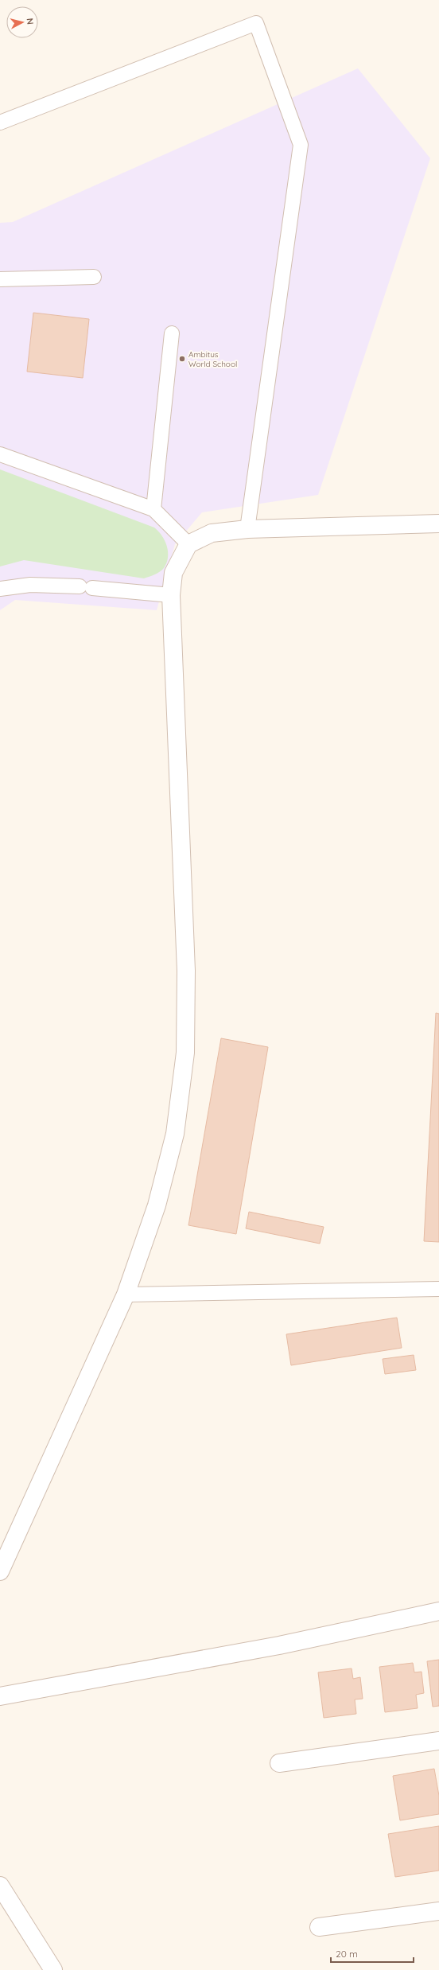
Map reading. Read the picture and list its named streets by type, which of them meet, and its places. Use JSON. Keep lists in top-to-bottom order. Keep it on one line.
{"places":["Ambitus World School"],"scale_bar":"20 m","north":"right"}
